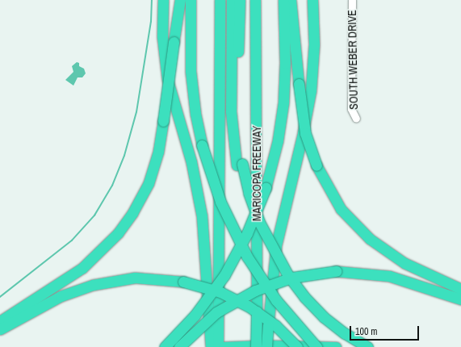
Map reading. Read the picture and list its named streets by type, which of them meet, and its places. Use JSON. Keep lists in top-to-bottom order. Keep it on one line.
{"streets":{"highway":["MARICOPA FREEWAY"],"street":["SOUTH WEBER DRIVE"]},"scale_bar":"100 m"}
